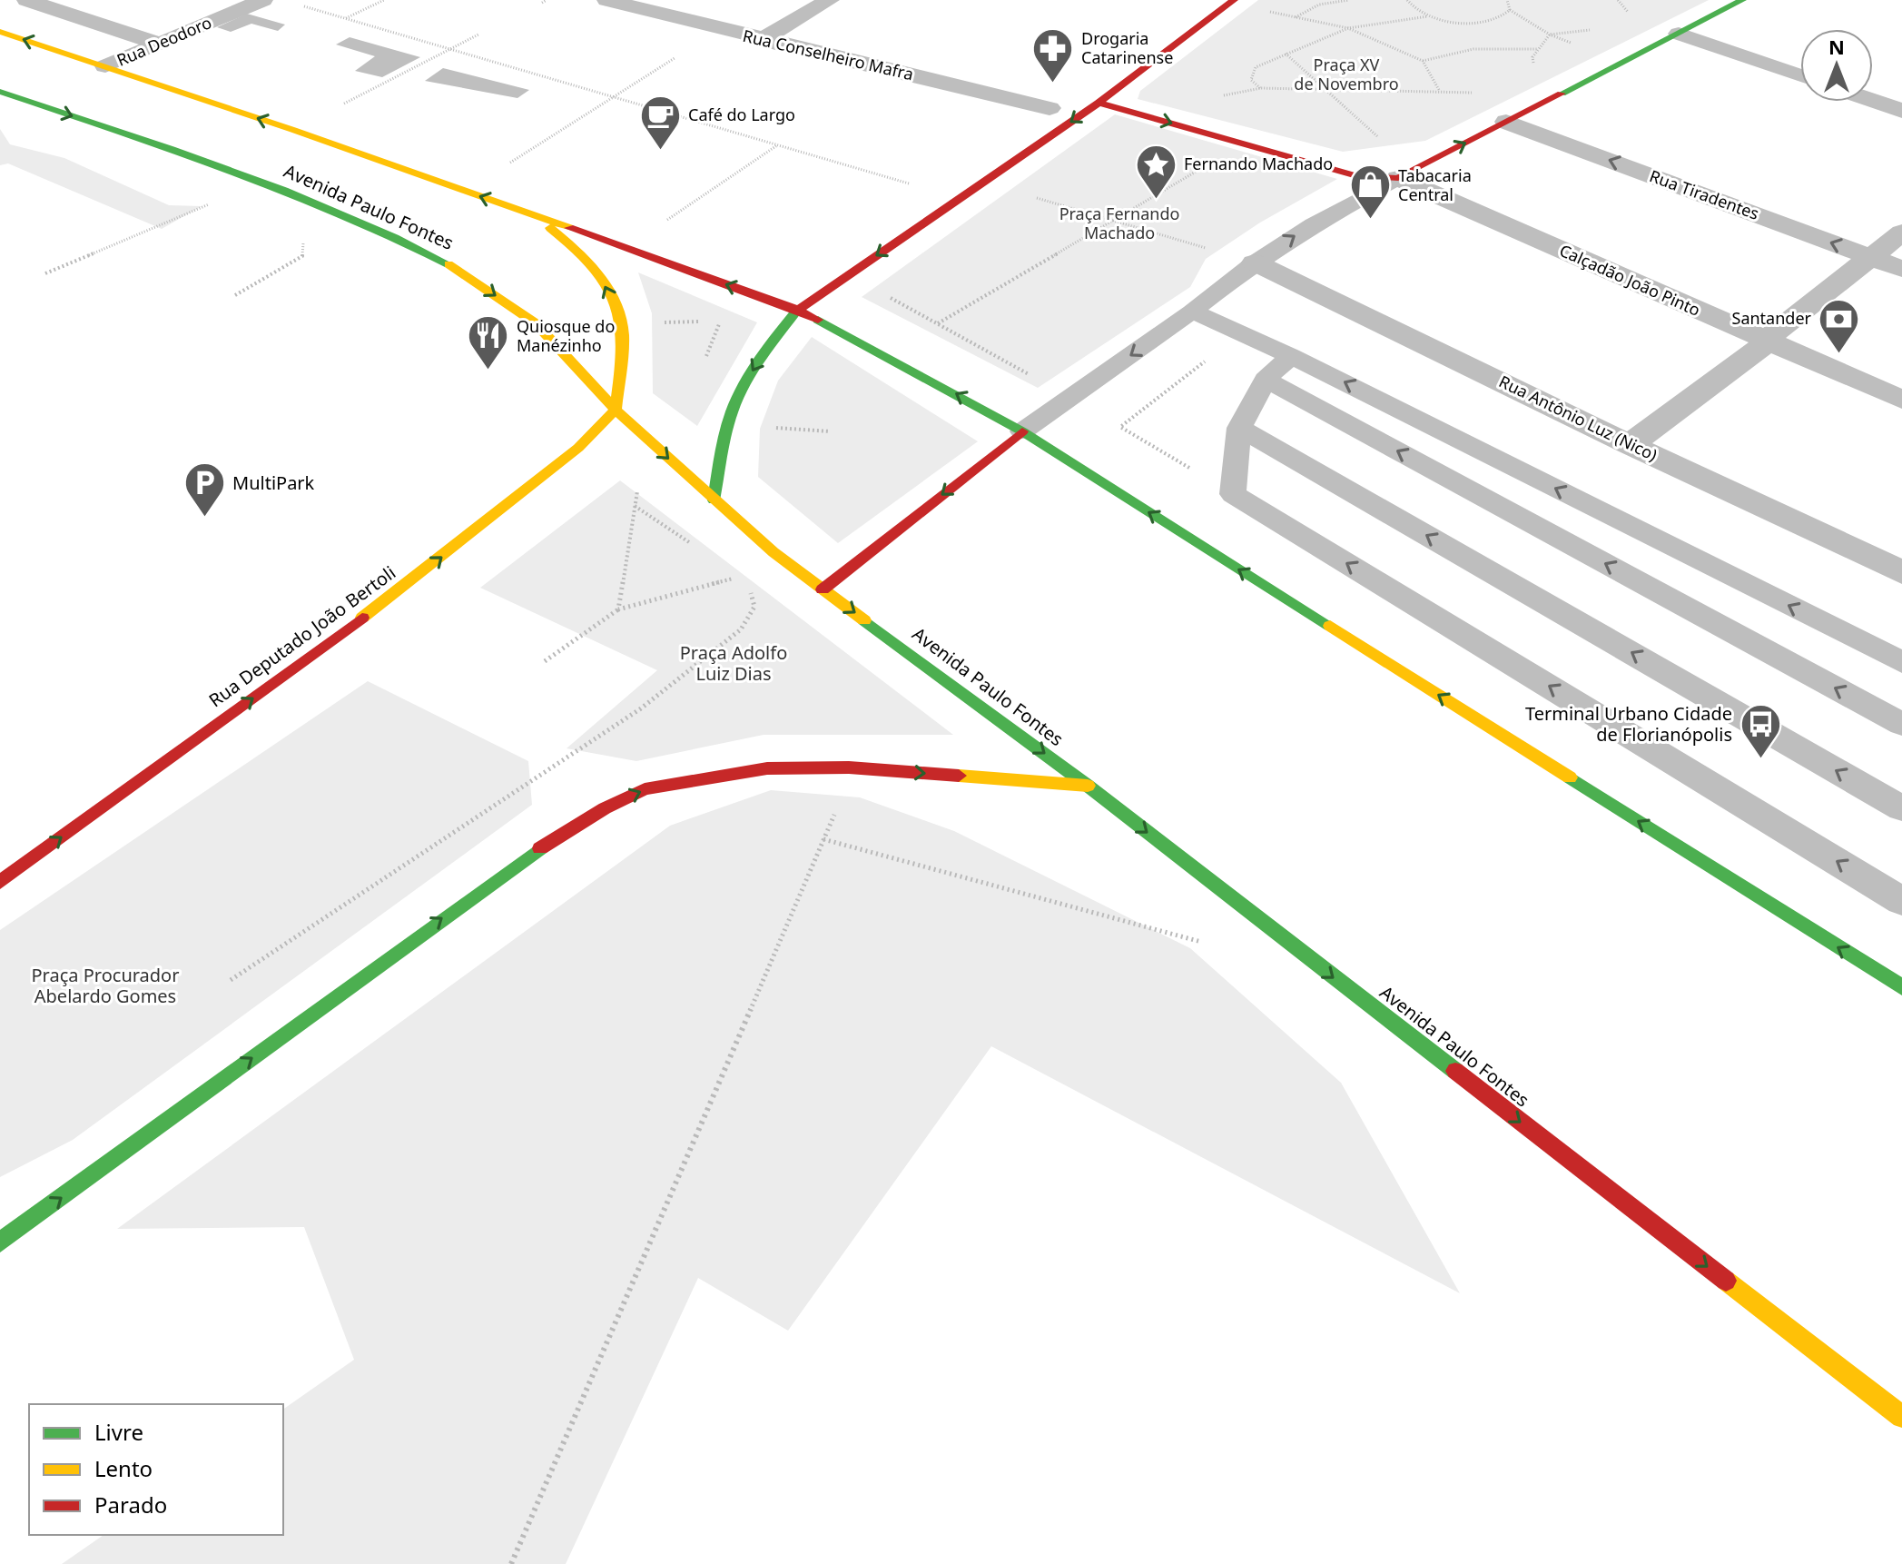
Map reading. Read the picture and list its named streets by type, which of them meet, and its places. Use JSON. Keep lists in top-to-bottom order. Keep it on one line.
{"streets":{"main road":["Avenida Paulo Fontes","Rua Deputado João Bertoli"],"street":["Rua Deodoro","Rua Conselheiro Mafra","Rua Tiradentes","Calçadão João Pinto","Rua Antônio Luz (Nico)"]},"crossings":[["Avenida Paulo Fontes","Rua Deputado João Bertoli"]],"one_way":["Rua Deputado João Bertoli"],"parks":["Praça XV de Novembro","Praça Fernando Machado","Praça Adolfo Luiz Dias","Praça Procurador Abelardo Gomes"],"places":{"pharmacy":["Drogaria Catarinense"],"cafe":["Café do Largo"],"place":["Fernando Machado"],"shop":["Tabacaria Central"],"bank":["Santander"],"restaurant":["Quiosque do Manézinho"],"parking":["MultiPark"],"bus stop":["Terminal Urbano Cidade de Florianópolis"]},"legend":["Livre","Lento","Parado"],"north":"top"}
